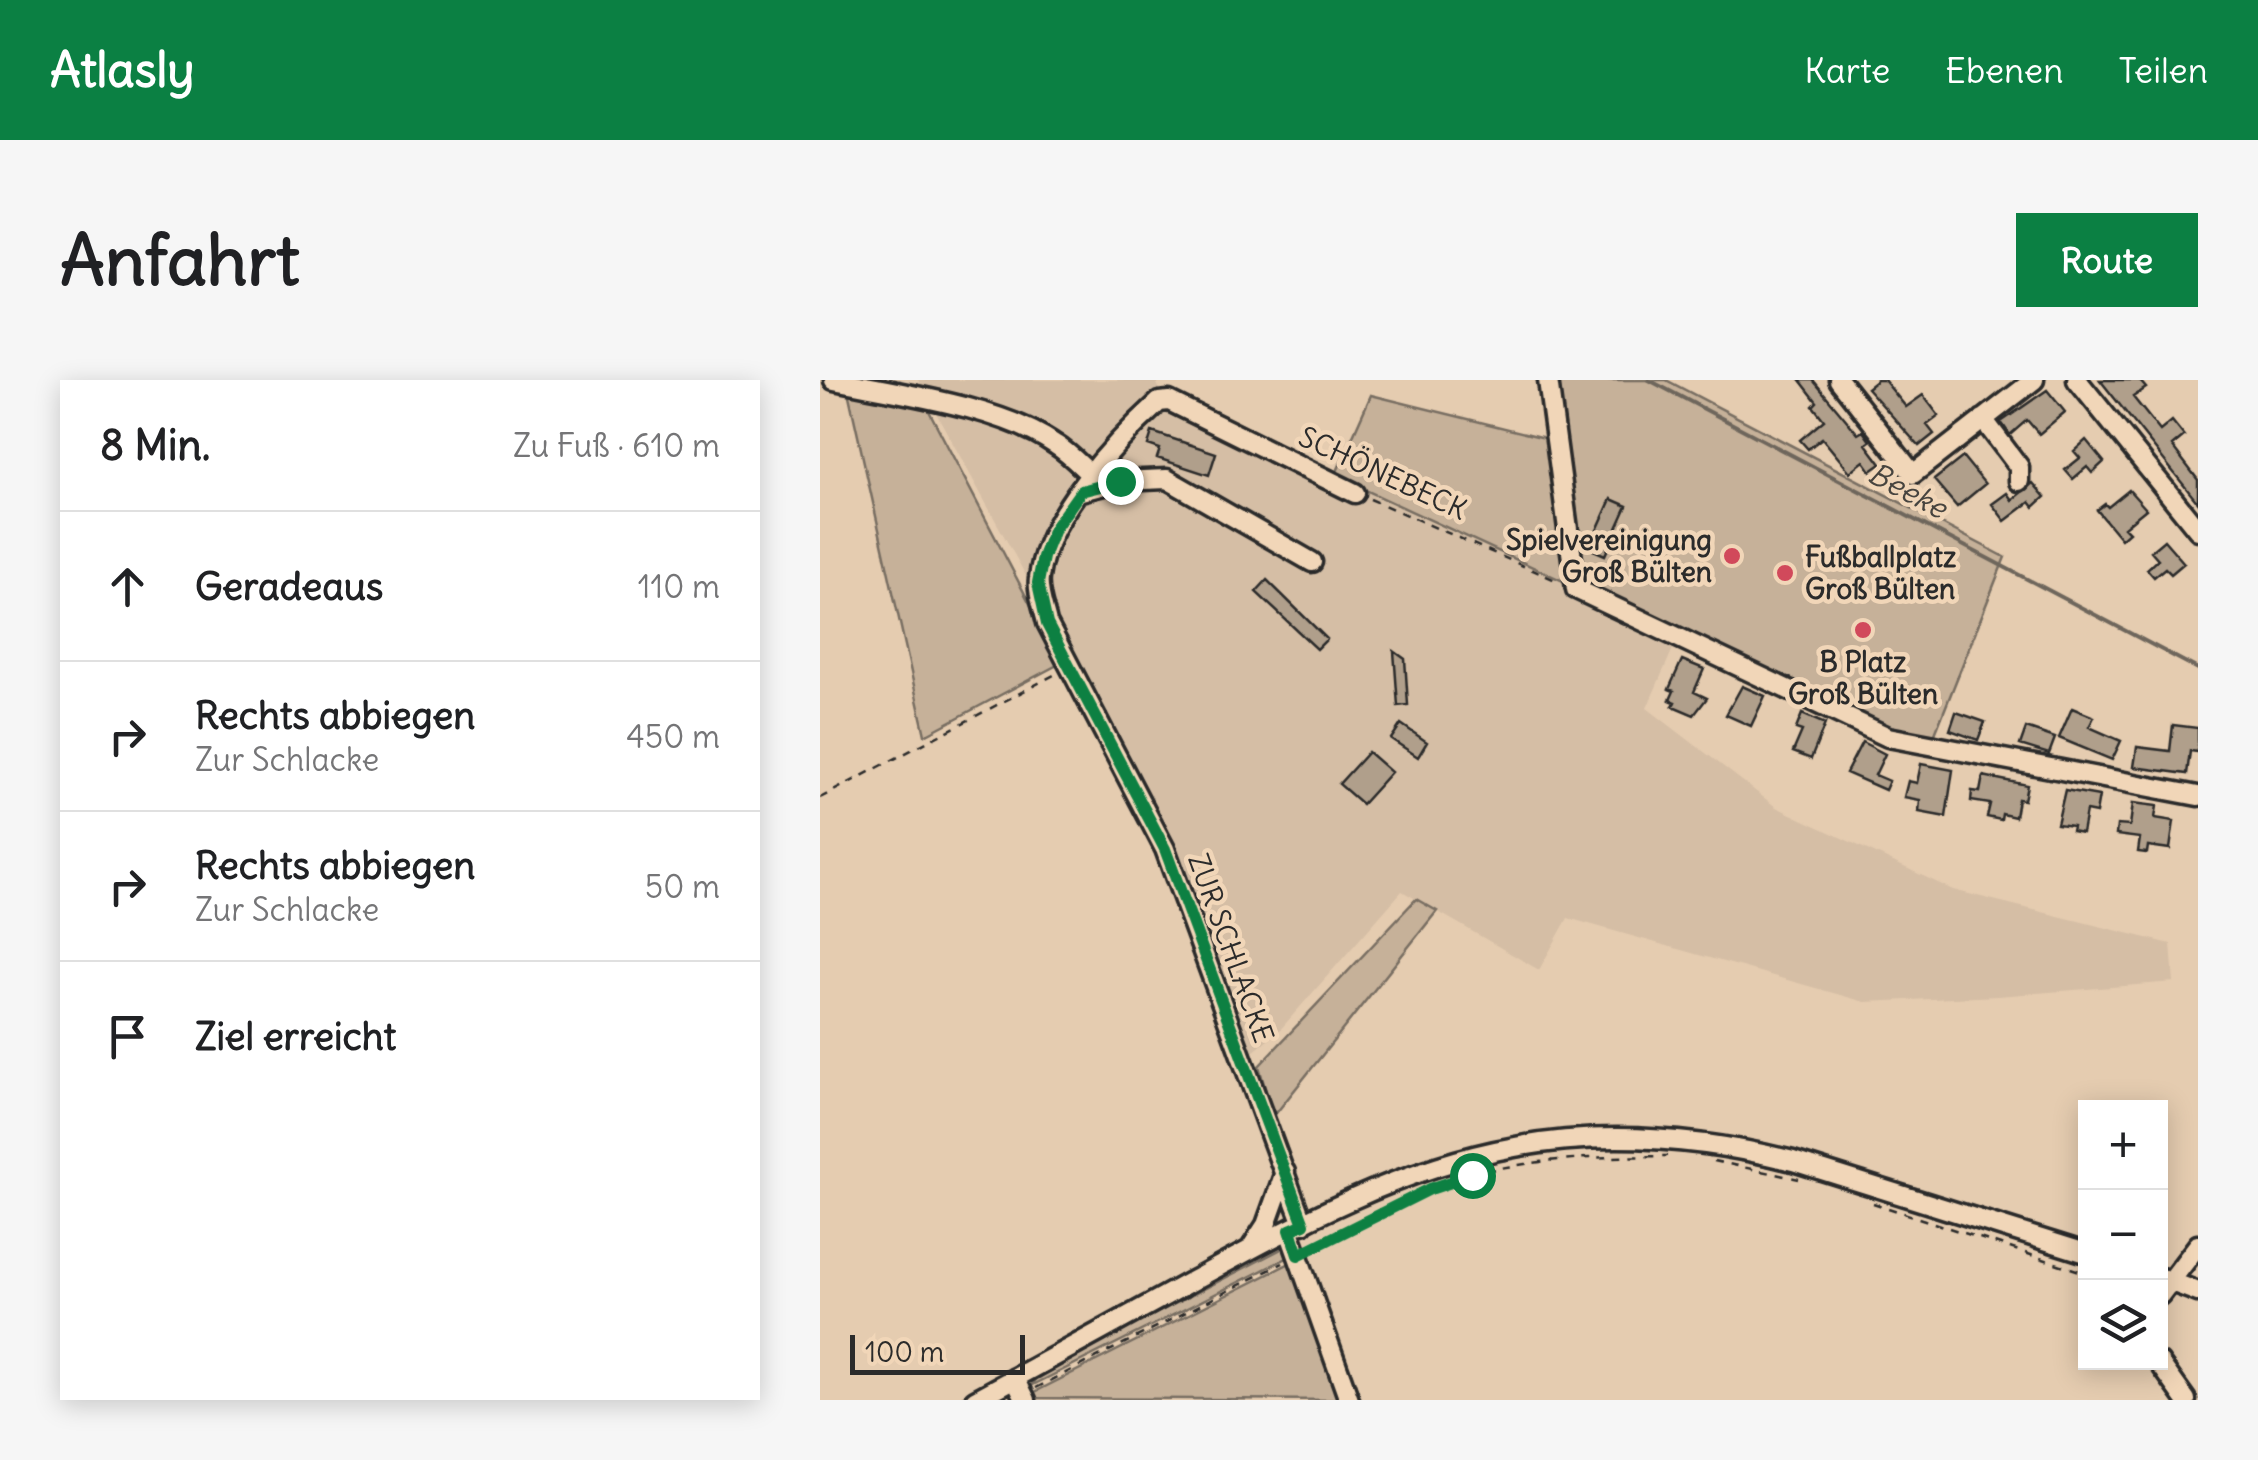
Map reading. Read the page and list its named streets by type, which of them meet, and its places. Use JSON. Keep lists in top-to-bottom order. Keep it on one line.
{"streets":{"street":["SCHÖNEBECK","ZUR SCHLACKE"]},"crossings":[["SCHÖNEBECK","ZUR SCHLACKE"]],"water":["Beeke"],"places":["Spielvereinigung Groß Bülten","Fußballplatz Groß Bülten","B Platz Groß Bülten"],"scale_bar":"100 m","page":{"header":"Atlasly","nav":["Karte","Ebenen","Teilen"],"buttons":"Route","title":"Anfahrt","heading":["8 Min.","Zu Fuß · 610 m"],"list":[["Geradeaus","110 m"],["Rechts abbiegen","Zur Schlacke","450 m"],["Rechts abbiegen","Zur Schlacke","50 m"],"Ziel erreicht"],"map_buttons":["+","−"],"scale":"100 m"}}
